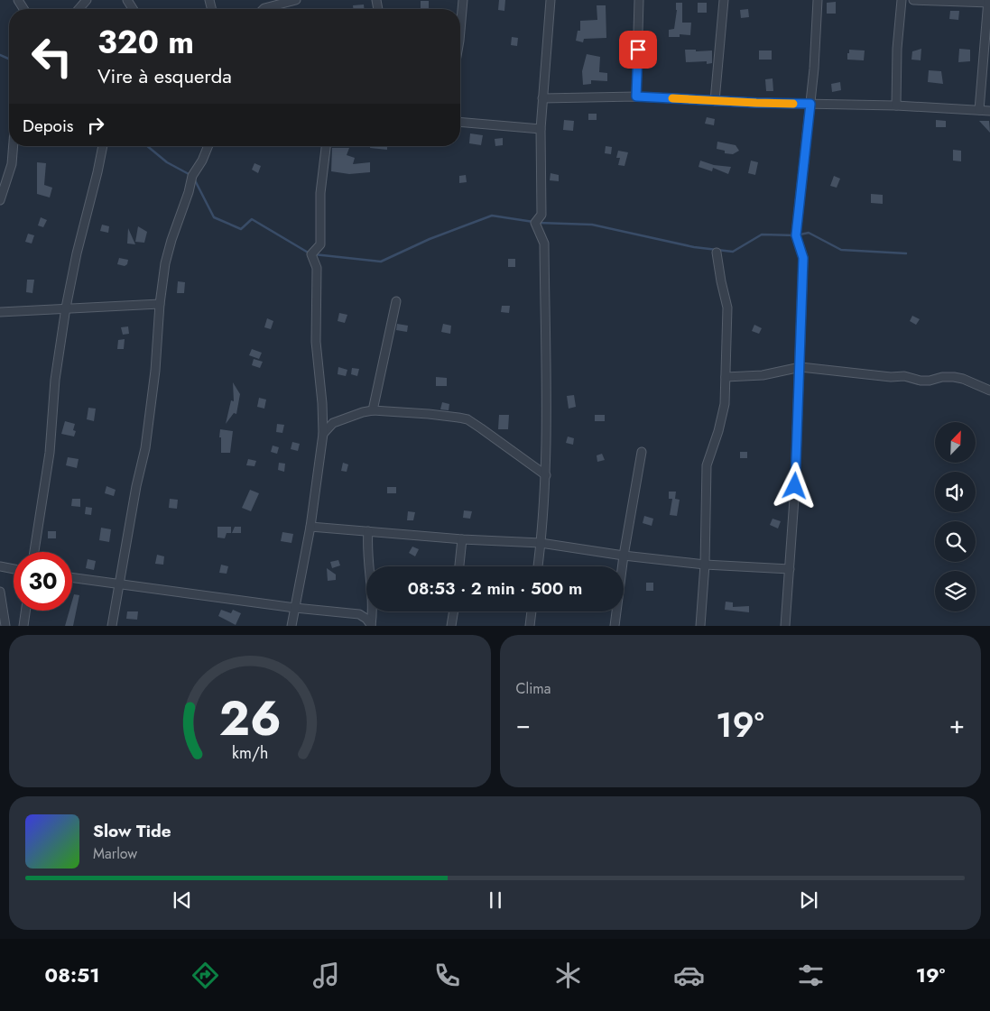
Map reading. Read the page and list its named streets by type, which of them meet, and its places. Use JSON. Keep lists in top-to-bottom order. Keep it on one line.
{"north":"top right","page":{"turn":["320 m","Vire à esquerda"],"then":"Depois","limit":"30","trip":"08:53 · 2 min · 500 m","tile":"Clima","heat":["−","19°","+"],"song":["Slow Tide","Marlow"],"tabs":["08:51","19°"],"gauge":["26","km/h"]}}
